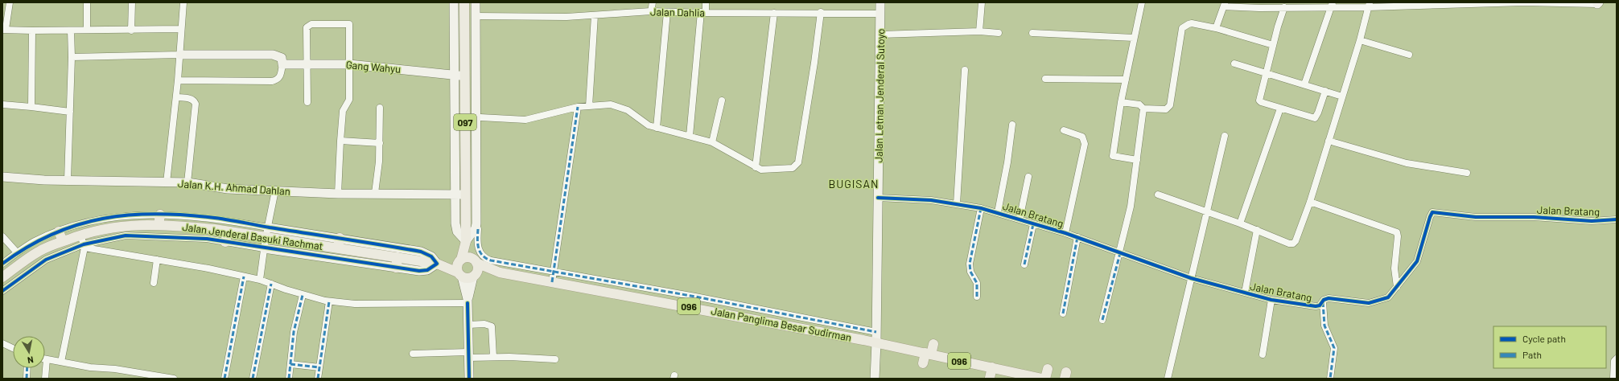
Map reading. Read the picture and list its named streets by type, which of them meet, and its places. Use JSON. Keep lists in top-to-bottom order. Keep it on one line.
{"streets":{"main road":["097","Jalan Jenderal Basuki Rachmat","096","Jalan Panglima Besar Sudirman"],"street":["Jalan Dahlia","Gang Wahyu","Jalan Letnan Jenderal Sutoyo","Jalan K.H. Ahmad Dahlan","Jalan Bratang"]},"crossings":[["Jalan Dahlia","Jalan Letnan Jenderal Sutoyo"],["Gang Wahyu","097"],["Jalan Letnan Jenderal Sutoyo","Jalan Bratang"],["Jalan Letnan Jenderal Sutoyo","Jalan Panglima Besar Sudirman"],["097","Jalan K.H. Ahmad Dahlan"],["097","Jalan Jenderal Basuki Rachmat"],["097","Jalan Panglima Besar Sudirman"],["Jalan Jenderal Basuki Rachmat","Jalan Panglima Besar Sudirman"]],"districts":["BUGISAN"],"legend":["Cycle path","Path"],"north":"bottom"}
